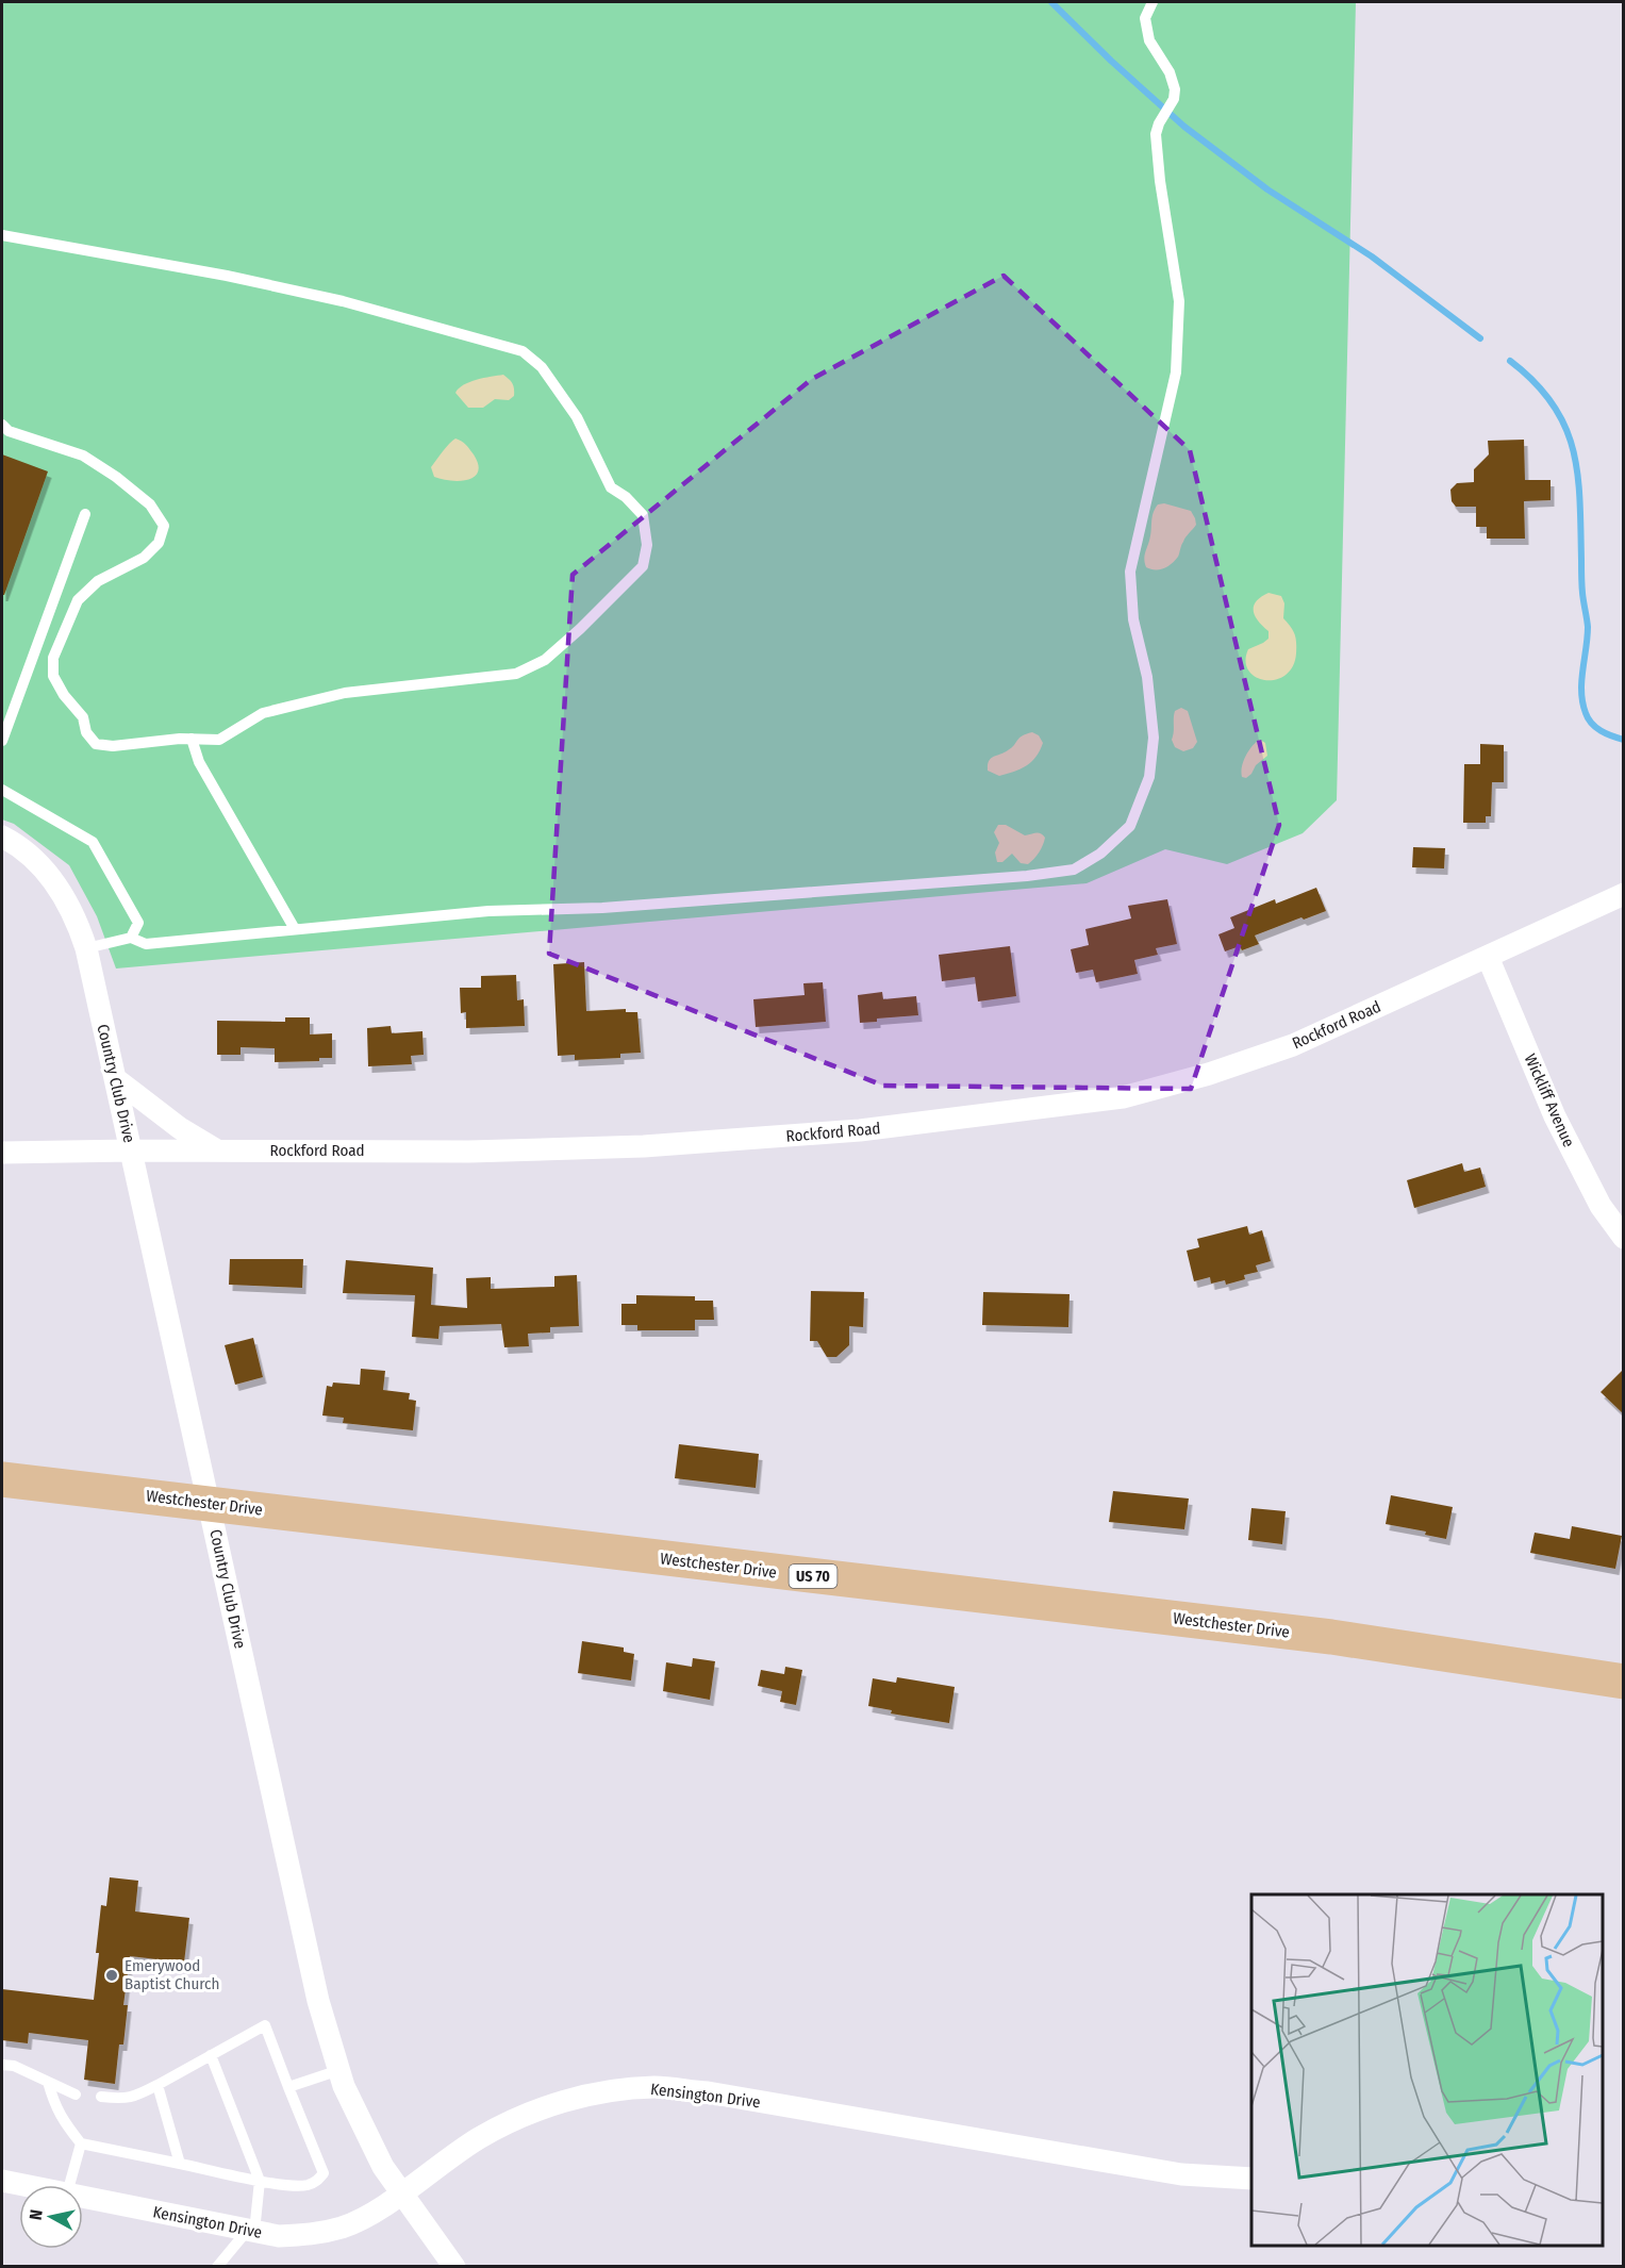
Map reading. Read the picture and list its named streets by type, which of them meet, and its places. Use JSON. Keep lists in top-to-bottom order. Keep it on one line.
{"streets":{"main road":["Westchester Drive","US 70"],"street":["Rockford Road","Country Club Drive","Wickliff Avenue","Kensington Drive"]},"crossings":[["Rockford Road","Country Club Drive"],["Rockford Road","Wickliff Avenue"],["Country Club Drive","Westchester Drive"],["Country Club Drive","Kensington Drive"]],"places":["Emerywood Baptist Church"],"north":"left"}
